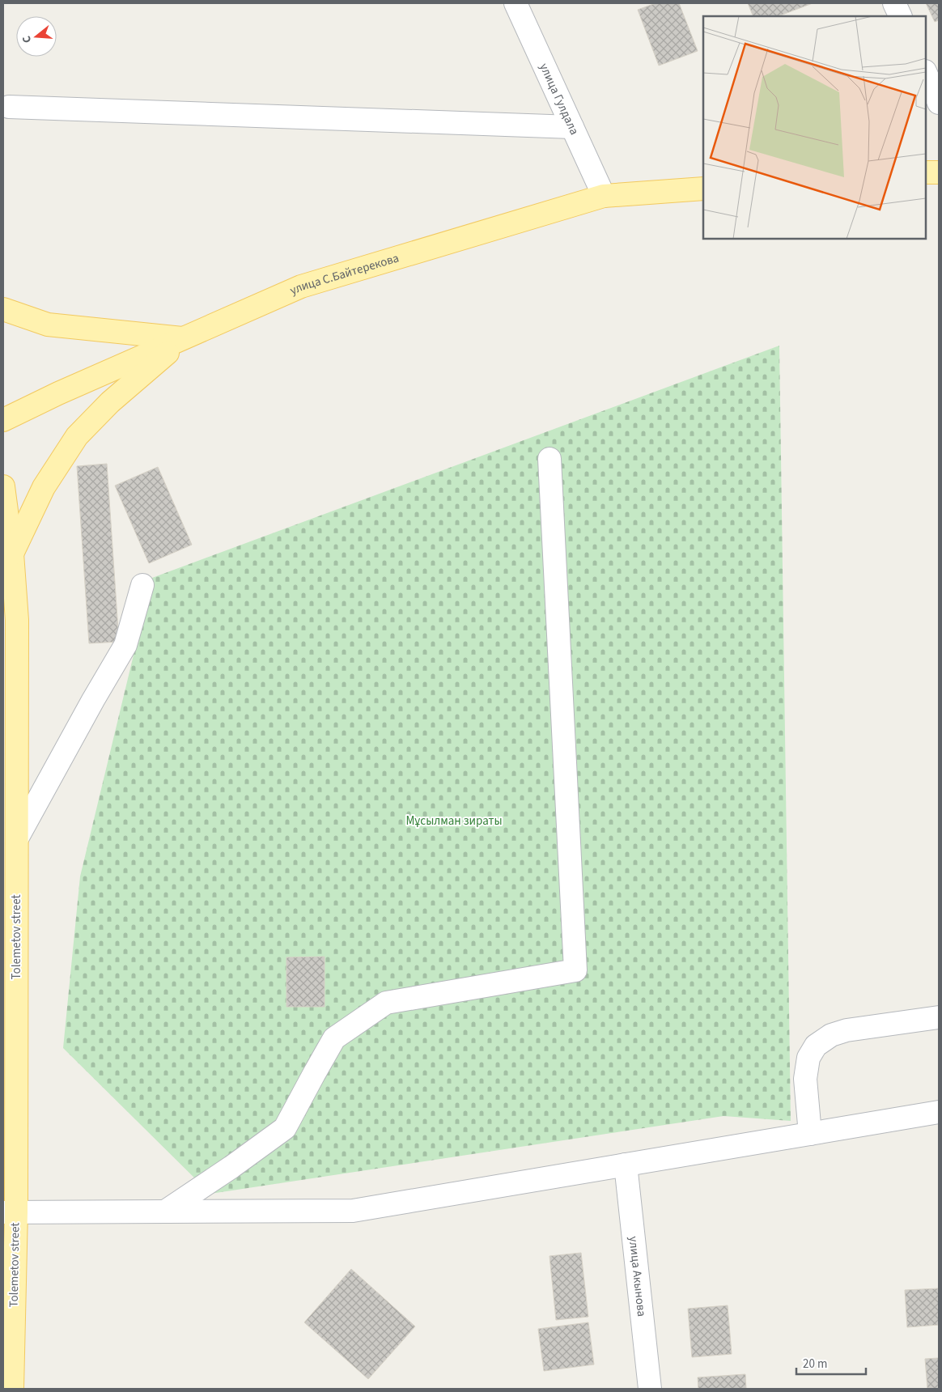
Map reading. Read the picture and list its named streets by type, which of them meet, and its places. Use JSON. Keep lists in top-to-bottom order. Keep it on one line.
{"streets":{"main road":["улица С.Байтерекова","Tolemetov street"],"street":["улица Гулдала","улица Акынова"]},"crossings":[["улица Гулдала","улица С.Байтерекова"]],"parks":["Мұсылман зираты"],"scale_bar":"20 m","north":"left"}
